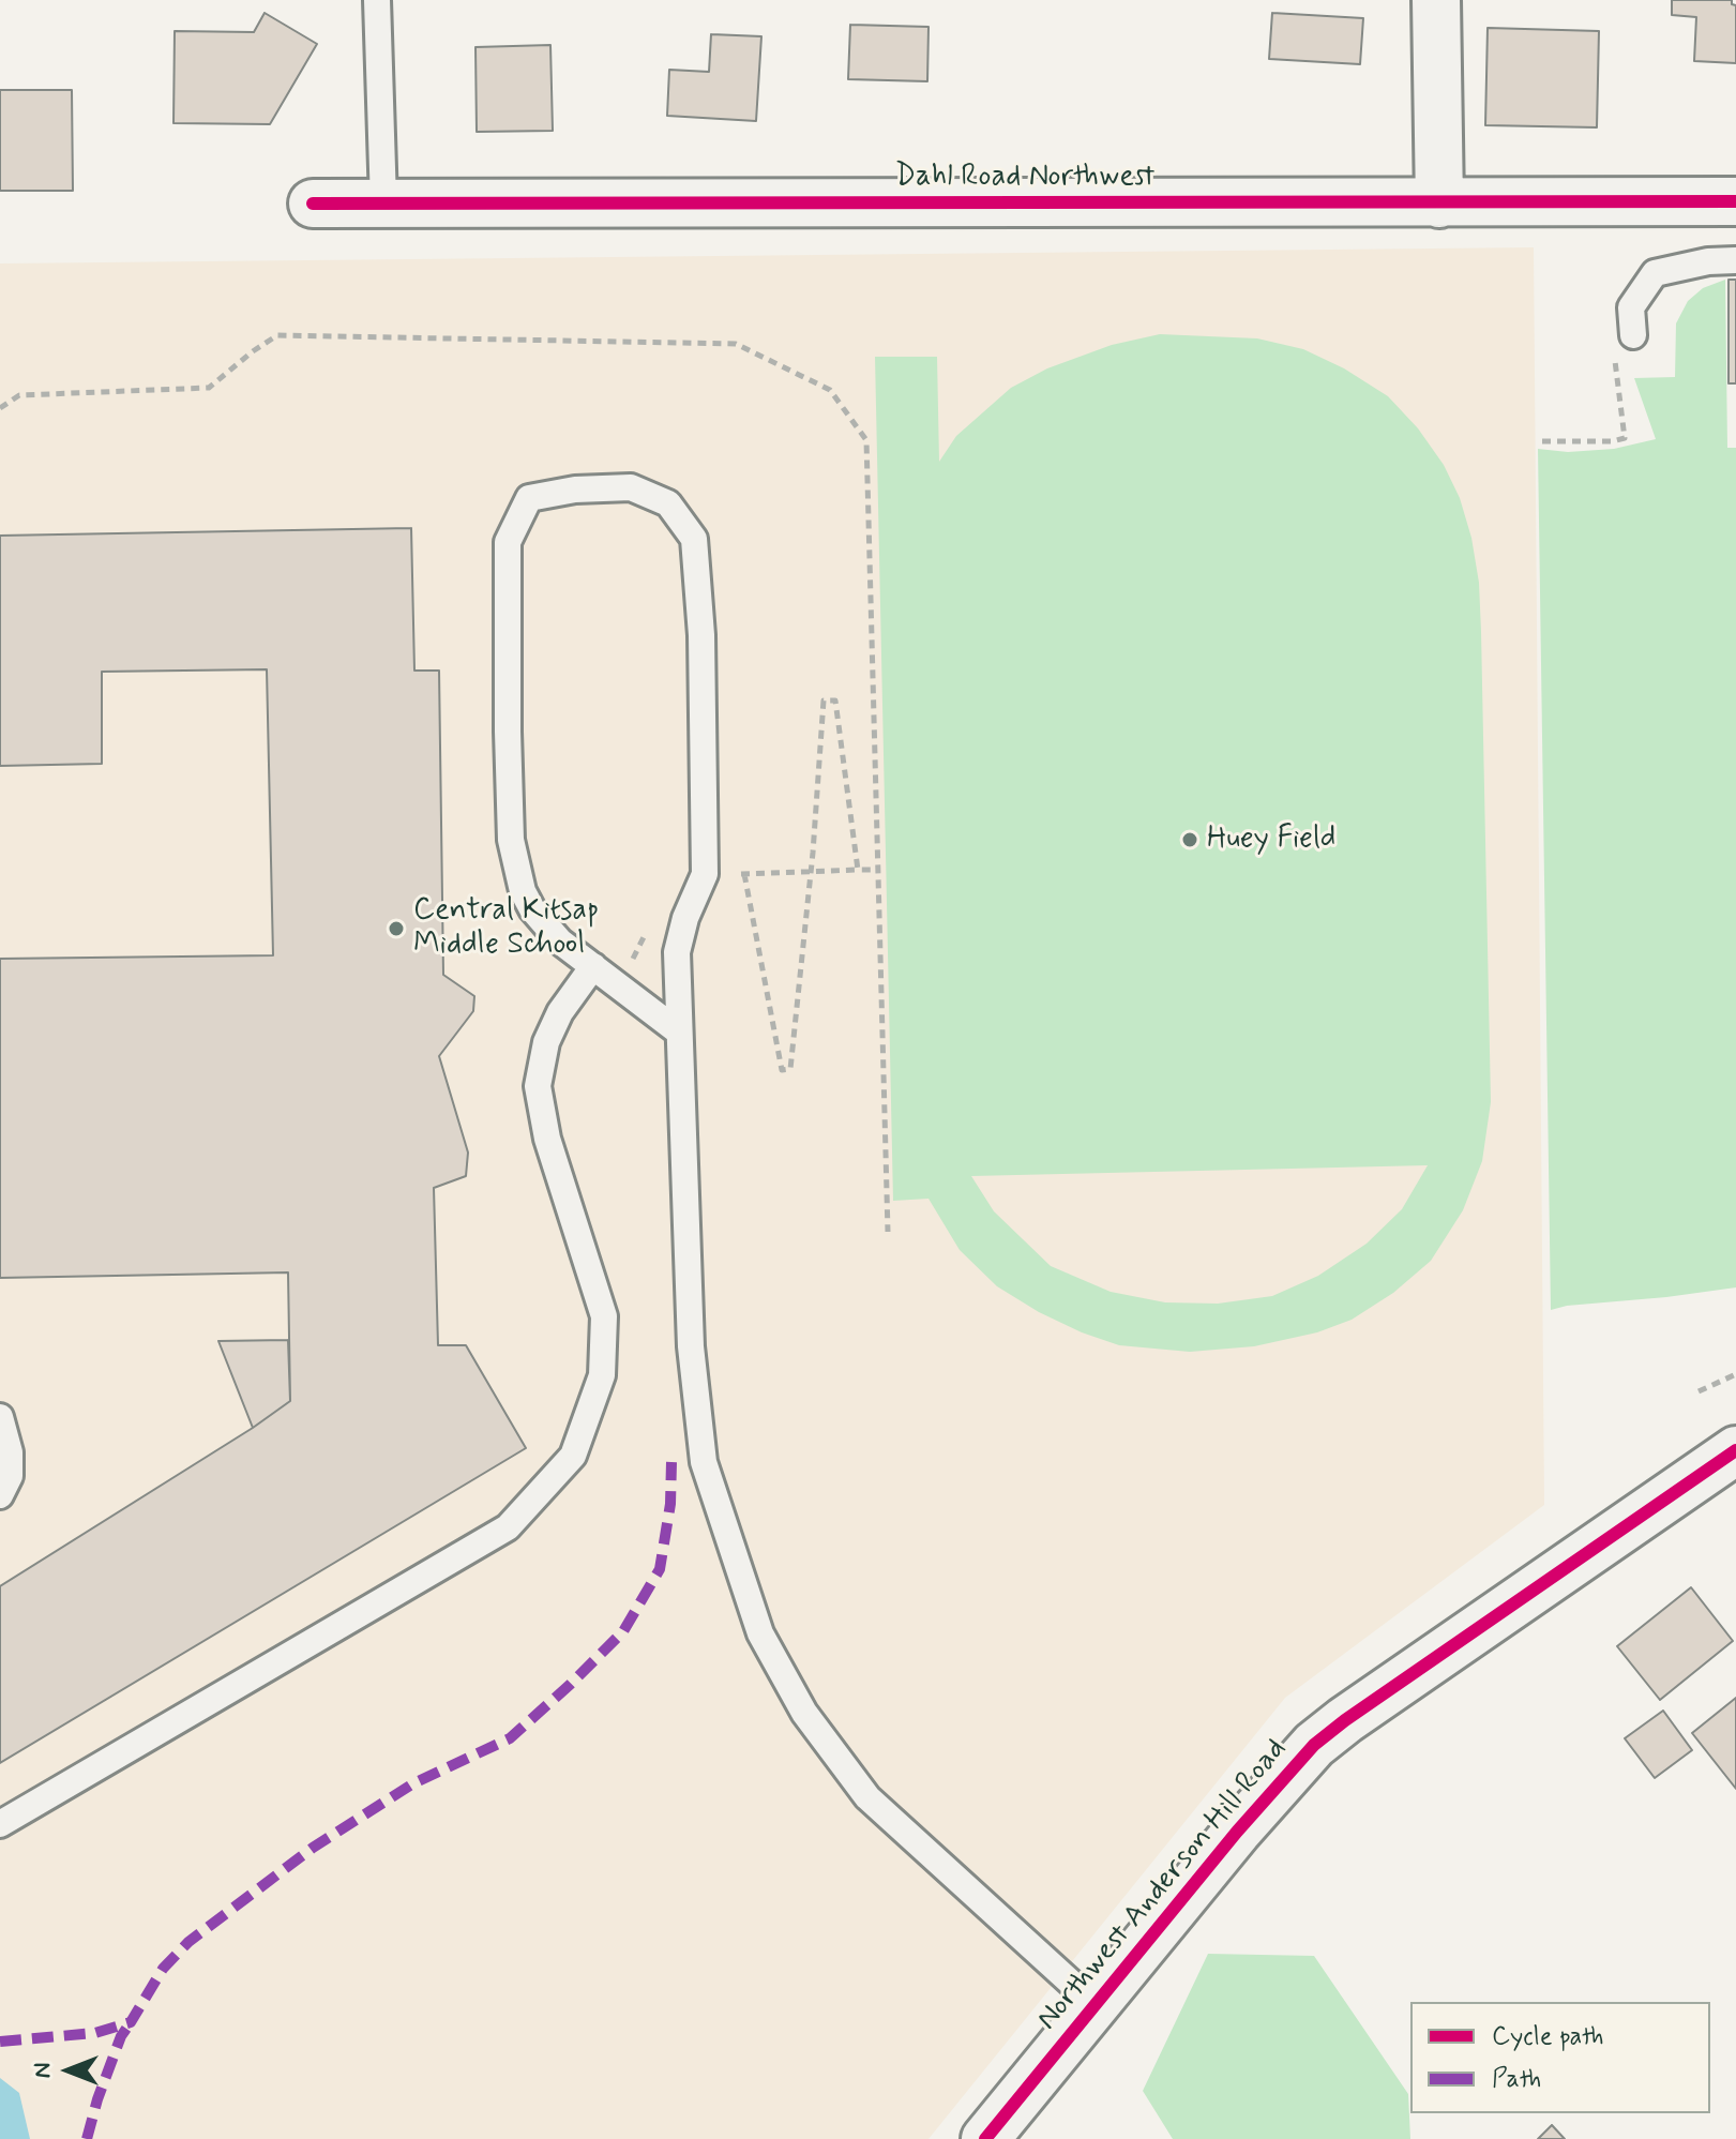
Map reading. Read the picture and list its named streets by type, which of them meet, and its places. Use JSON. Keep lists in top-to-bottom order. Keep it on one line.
{"streets":{"street":["Dahl Road Northwest","Northwest Anderson Hill Road"]},"places":["Huey Field","Central Kitsap Middle School"],"legend":["Cycle path","Path"],"north":"left"}
